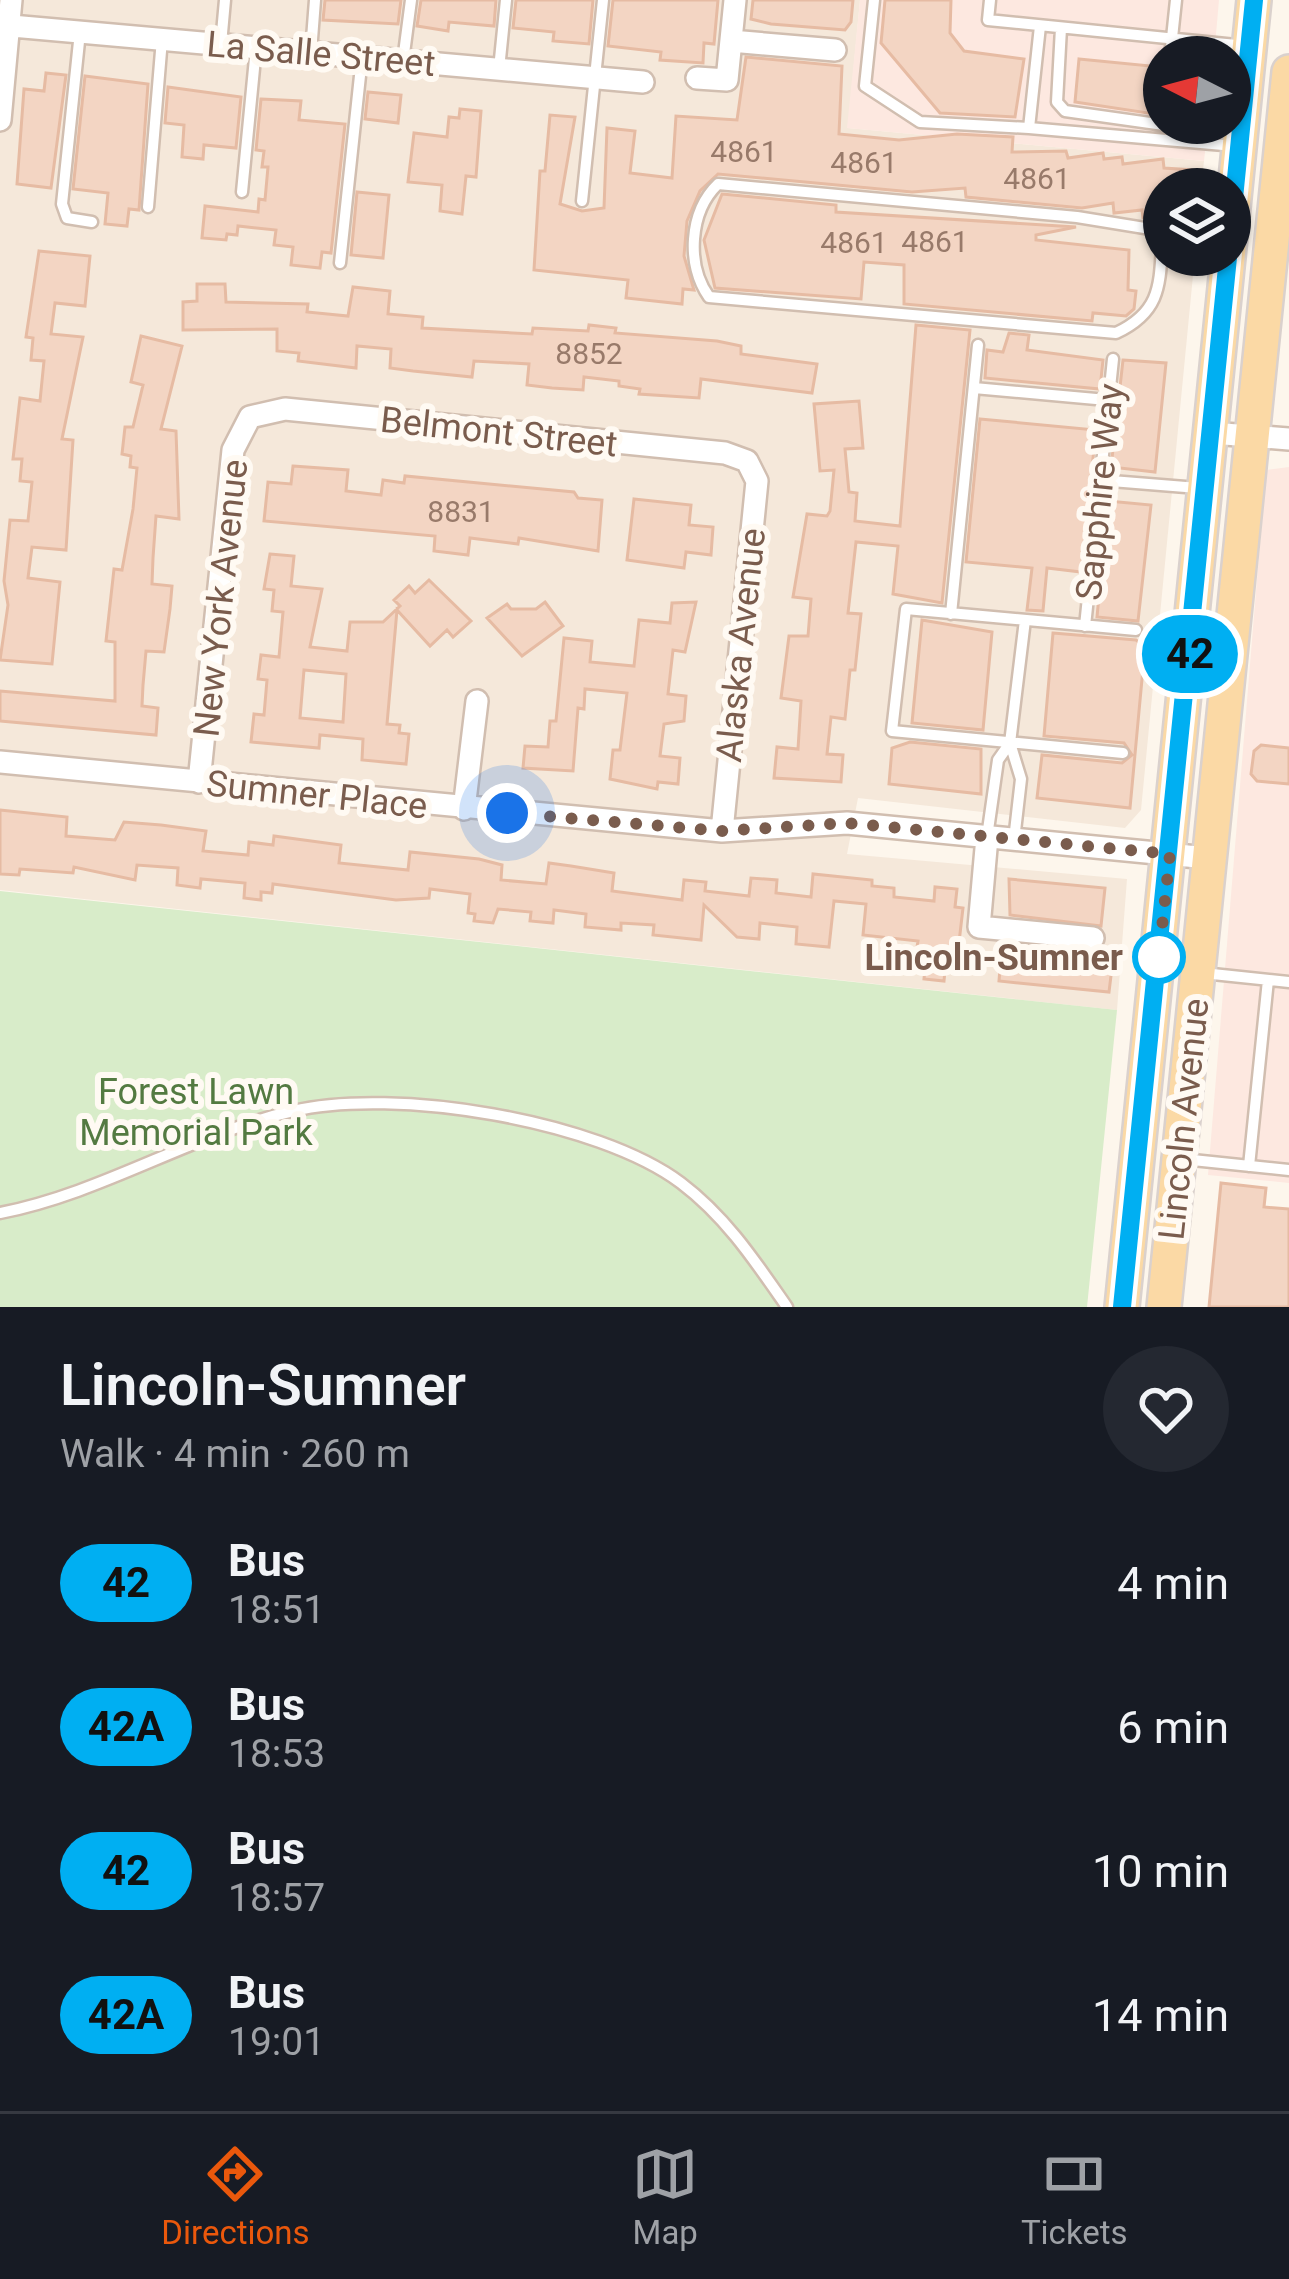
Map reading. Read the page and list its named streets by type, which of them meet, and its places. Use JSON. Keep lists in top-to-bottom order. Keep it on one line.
{"streets":{"main road":["Lincoln Avenue"],"street":["La Salle Street","Belmont Street","New York Avenue","Alaska Avenue","Sumner Place"],"lane":["Sapphire Way"]},"crossings":[["Belmont Street","New York Avenue"],["Belmont Street","Alaska Avenue"],["New York Avenue","Sumner Place"],["Alaska Avenue","Sumner Place"],["Sumner Place","Lincoln Avenue"]],"parks":["Forest Lawn Memorial Park"],"places":["Lincoln-Sumner"],"lines":["bus line 42"],"house_numbers":["4861","4861","4861","4861","4861","8852","8831"],"north":"left","page":{"on_map":"42","heading":["Lincoln-Sumner","Walk · 4 min · 260 m"],"list":[{"mark":"42","name":"Bus","note":"18:51","value":"4 min"},{"mark":"42A","name":"Bus","note":"18:53","value":"6 min"},{"mark":"42","name":"Bus","note":"18:57","value":"10 min"},{"mark":"42A","name":"Bus","note":"19:01","value":"14 min"}],"tabs":["Directions","Map","Tickets"]}}
